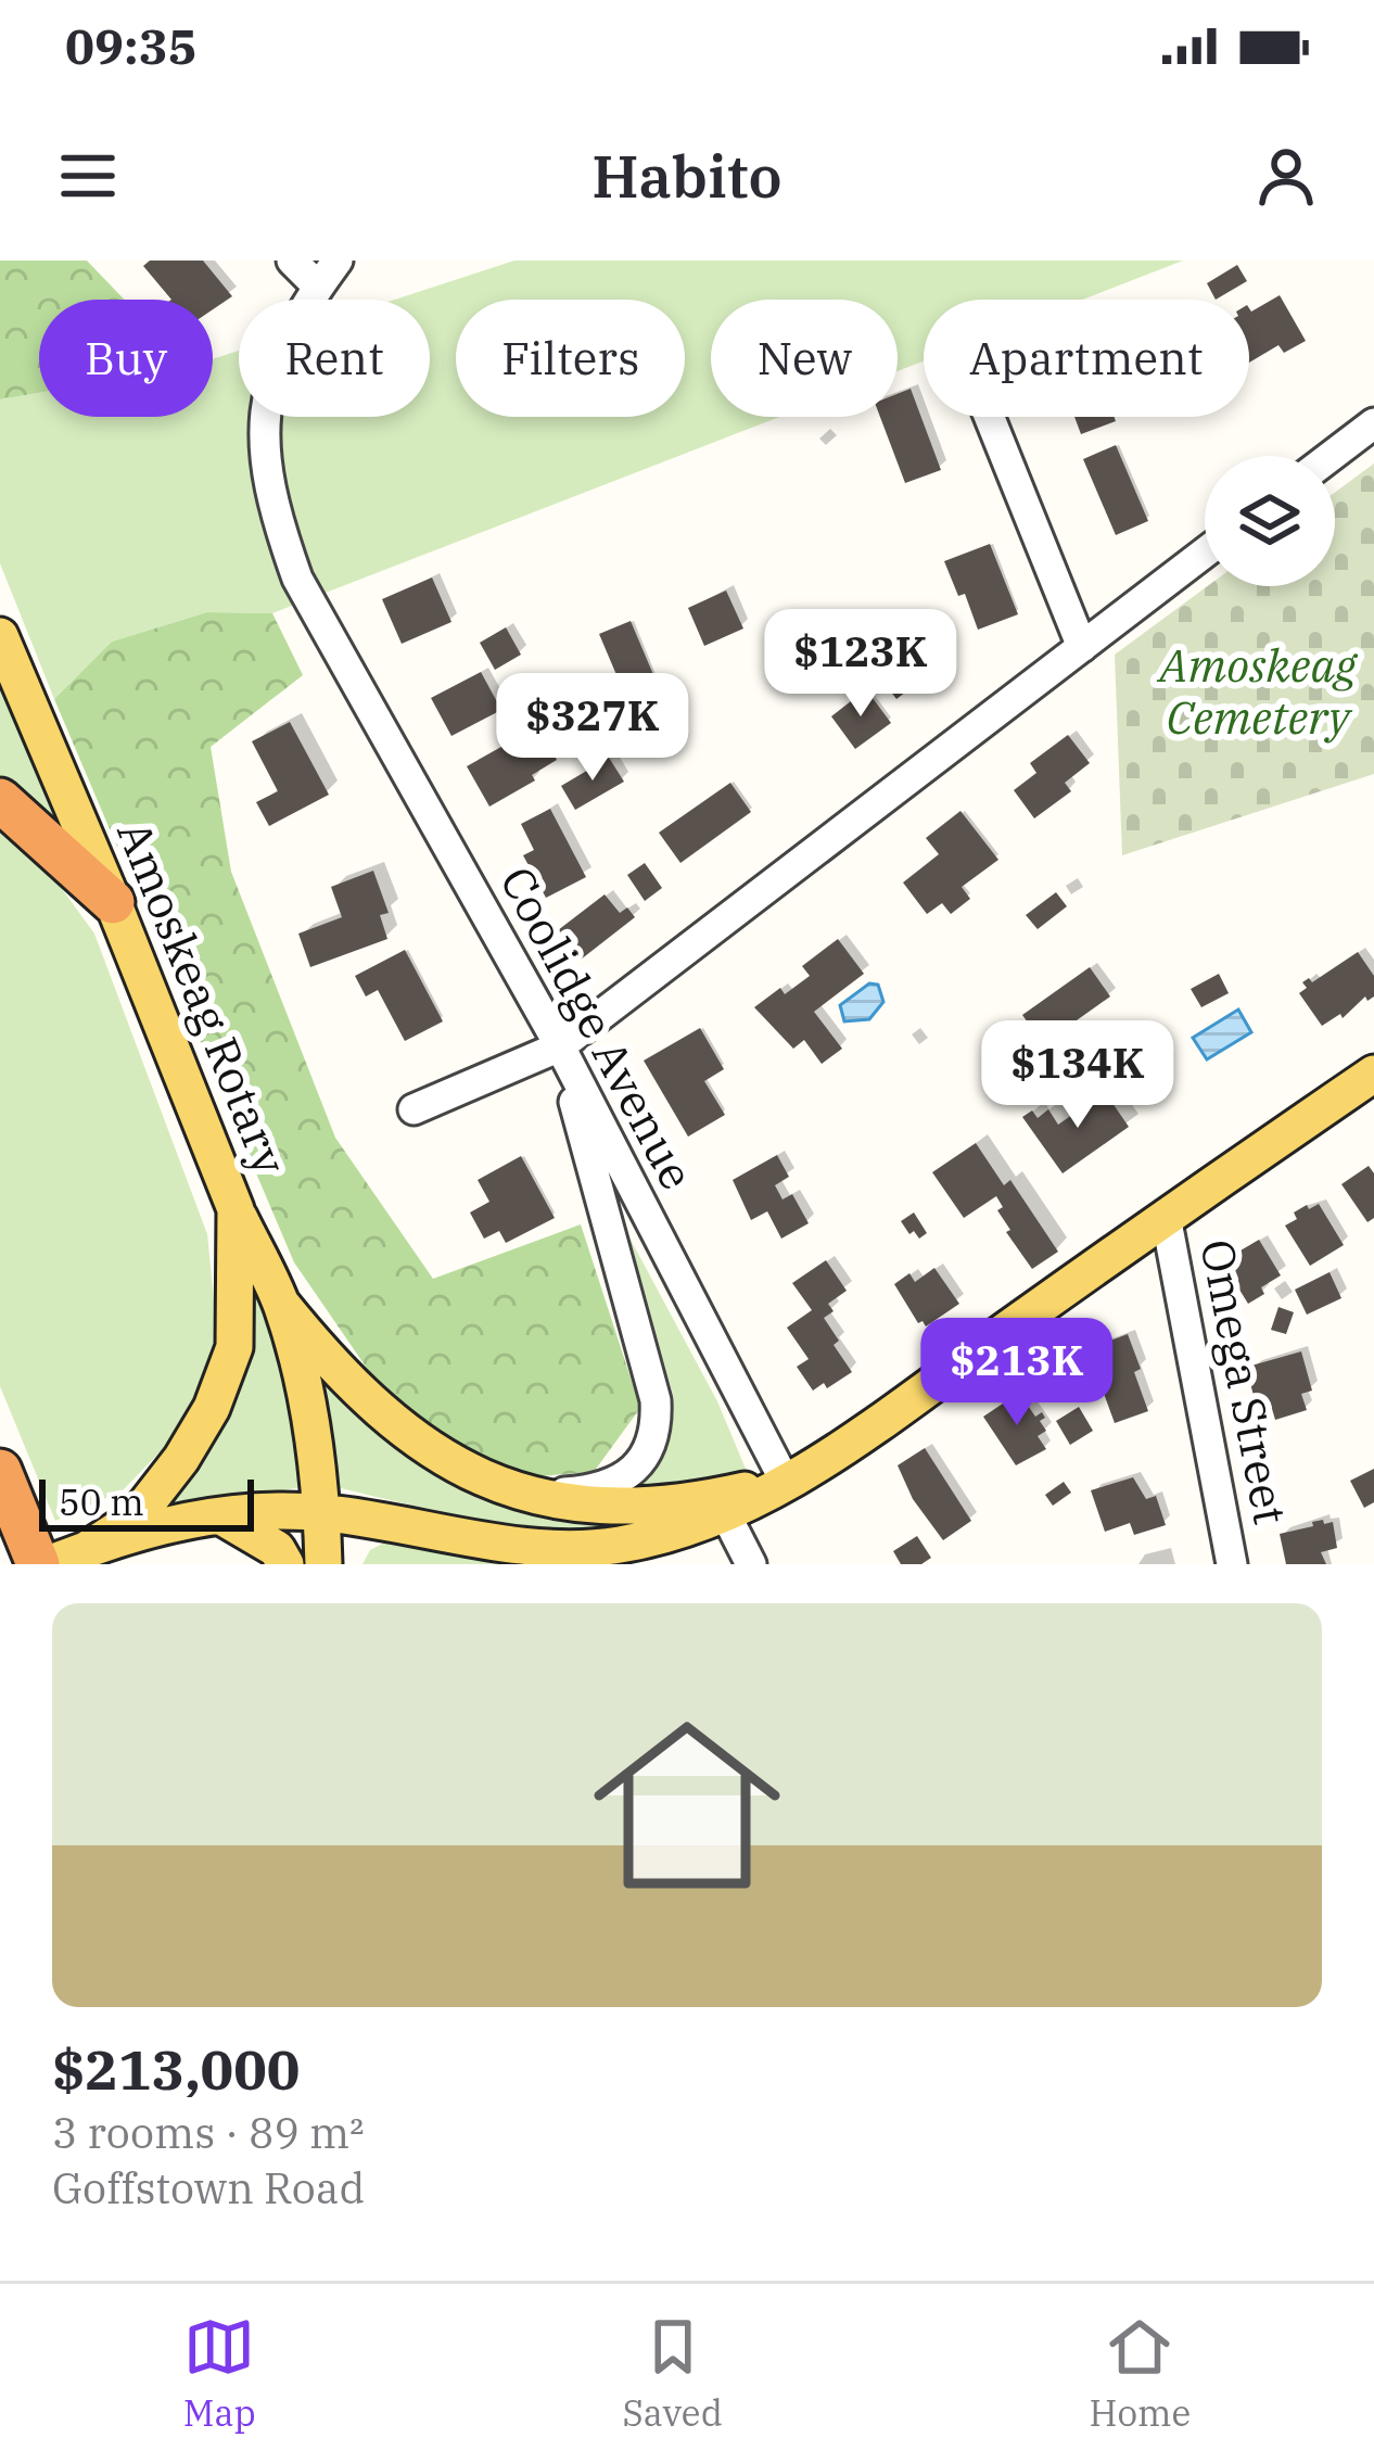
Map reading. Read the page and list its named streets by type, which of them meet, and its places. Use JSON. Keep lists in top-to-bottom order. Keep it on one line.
{"streets":{"main road":["Amoskeag Rotary"],"street":["Coolidge Avenue","Omega Street"]},"parks":["Amoskeag Cemetery"],"scale_bar":"50 m","page":{"status":"09:35","header":"Habito","chip":["Buy","Rent","Filters","New","Apartment"],"price":["$123K","$327K","$134K","$213K"],"scale":"50 m","list":[{"name":"$213,000","note":"3 rooms · 89 m² · Goffstown Road"}],"tabs":["Map","Saved","Home"]}}
